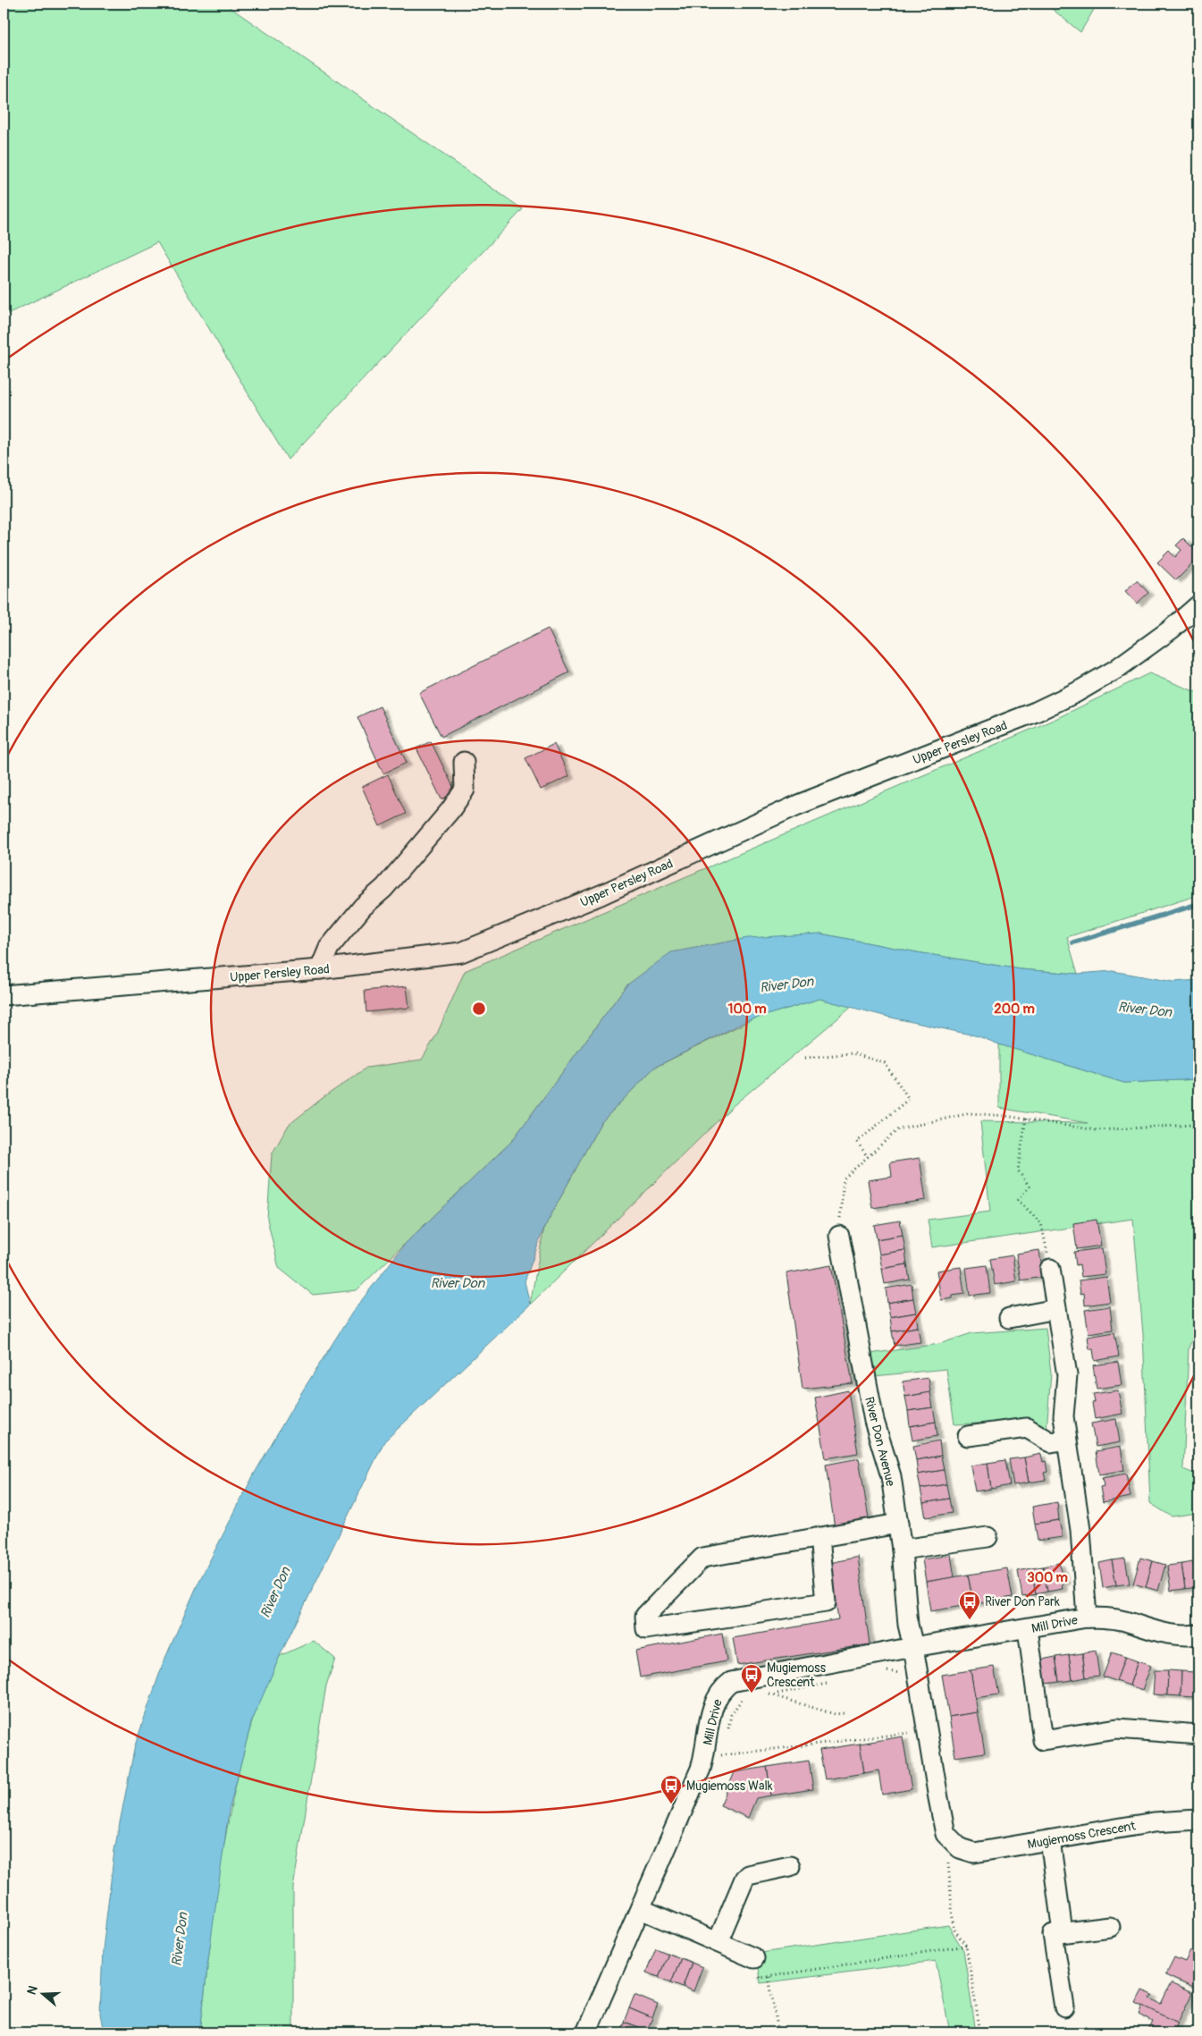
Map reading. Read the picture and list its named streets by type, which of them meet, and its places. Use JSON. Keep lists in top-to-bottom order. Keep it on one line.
{"streets":{"street":["Upper Persley Road","River Don Avenue","Mill Drive","Mugiemoss Crescent"]},"crossings":[["River Don Avenue","Mill Drive"]],"water":["River Don"],"places":{"bus stop":["River Don Park","Mugiemoss Crescent","Mugiemoss Walk"]},"north":"left","rings":["100 m","200 m","300 m"]}
